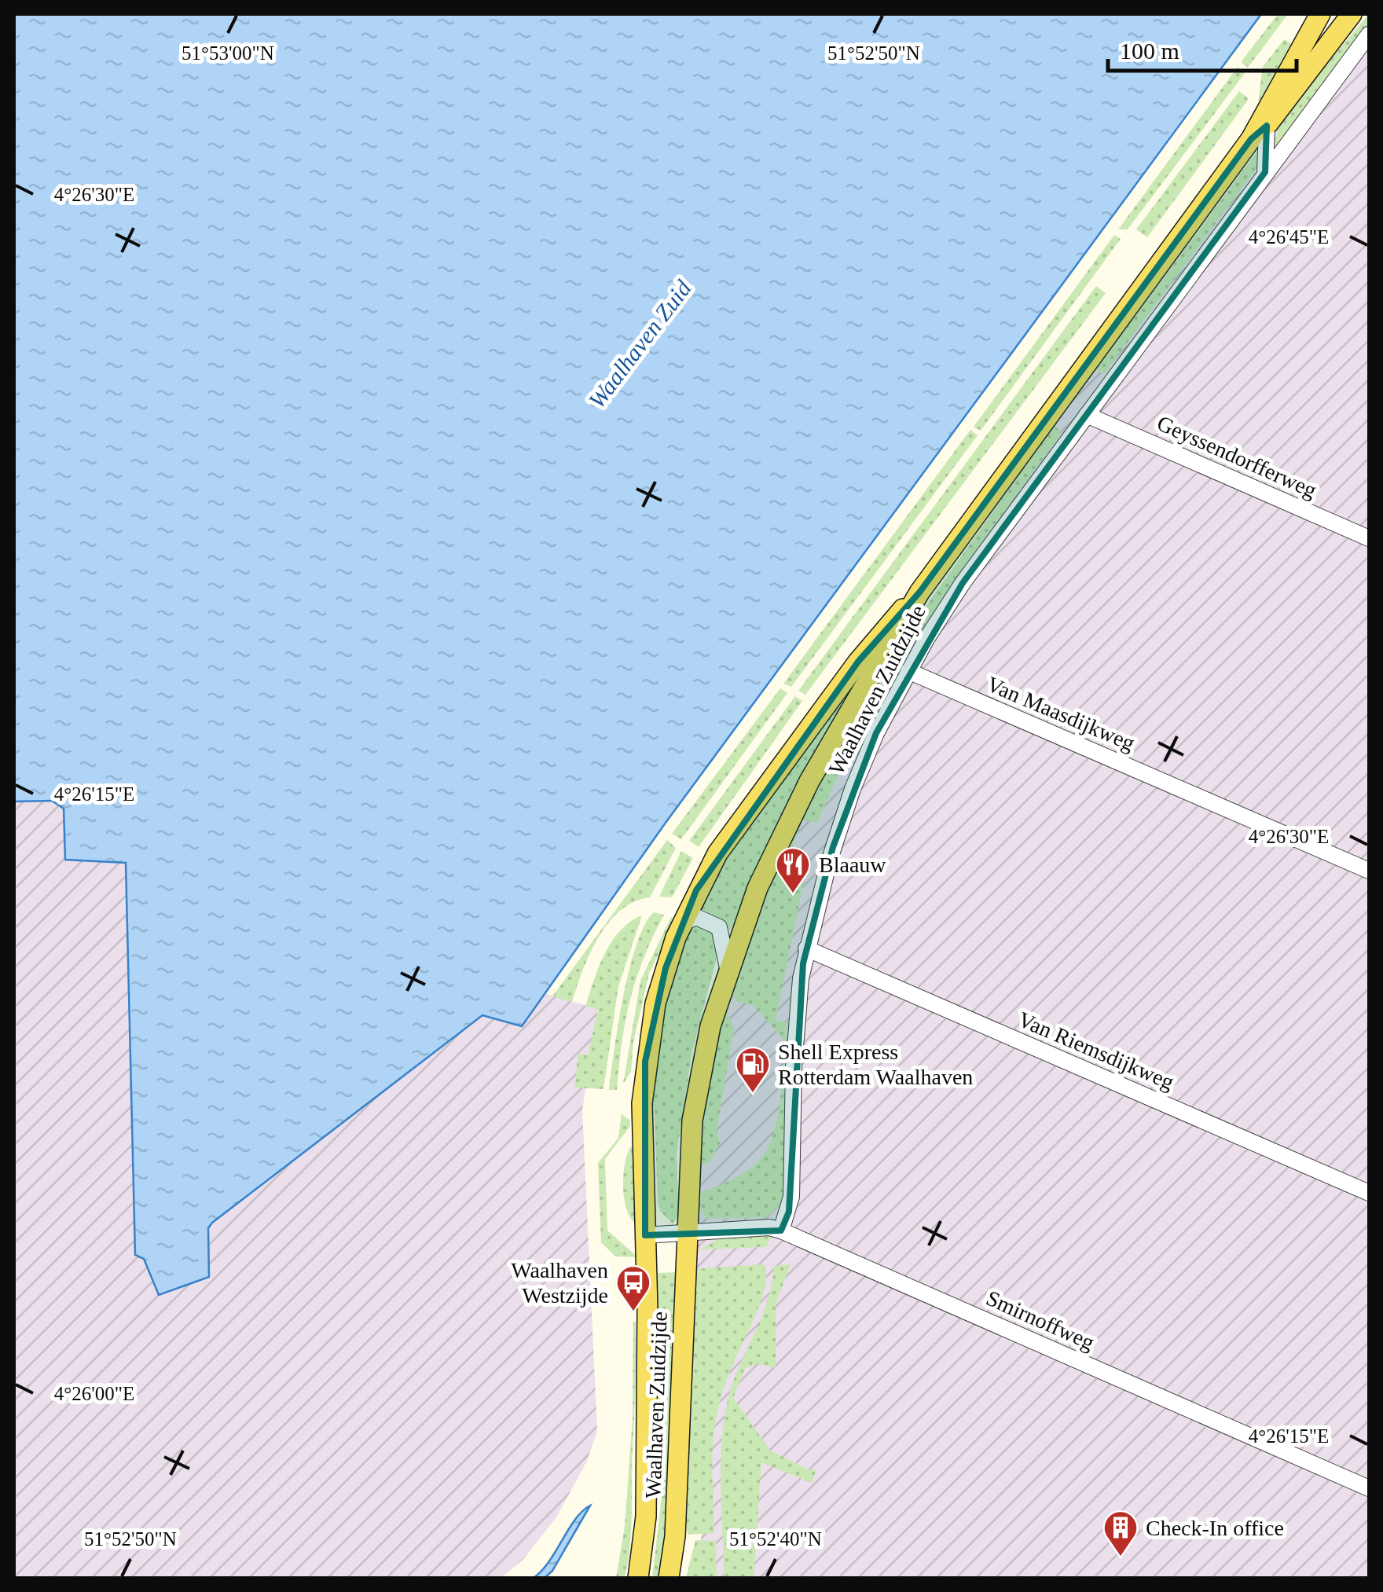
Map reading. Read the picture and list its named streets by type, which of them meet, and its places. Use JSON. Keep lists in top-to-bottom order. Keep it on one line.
{"streets":{"main road":["Waalhaven Zuidzijde"],"street":["Geyssendorfferweg","Van Maasdijkweg","Van Riemsdijkweg","Smirnoffweg"]},"crossings":[["Geyssendorfferweg","Waalhaven Zuidzijde"],["Waalhaven Zuidzijde","Van Maasdijkweg"],["Waalhaven Zuidzijde","Van Riemsdijkweg"],["Waalhaven Zuidzijde","Smirnoffweg"]],"water":["Waalhaven Zuid"],"places":{"restaurant":["Blaauw"],"fuel station":["Shell Express Rotterdam Waalhaven"],"bus stop":["Waalhaven Westzijde"],"building":["Check-In office"]},"scale_bar":"100 m","coordinates":["51°53'00\"N","51°52'50\"N","4°26'30\"E","4°26'45\"E","4°26'15\"E","4°26'00\"E","51°52'40\"N"]}
